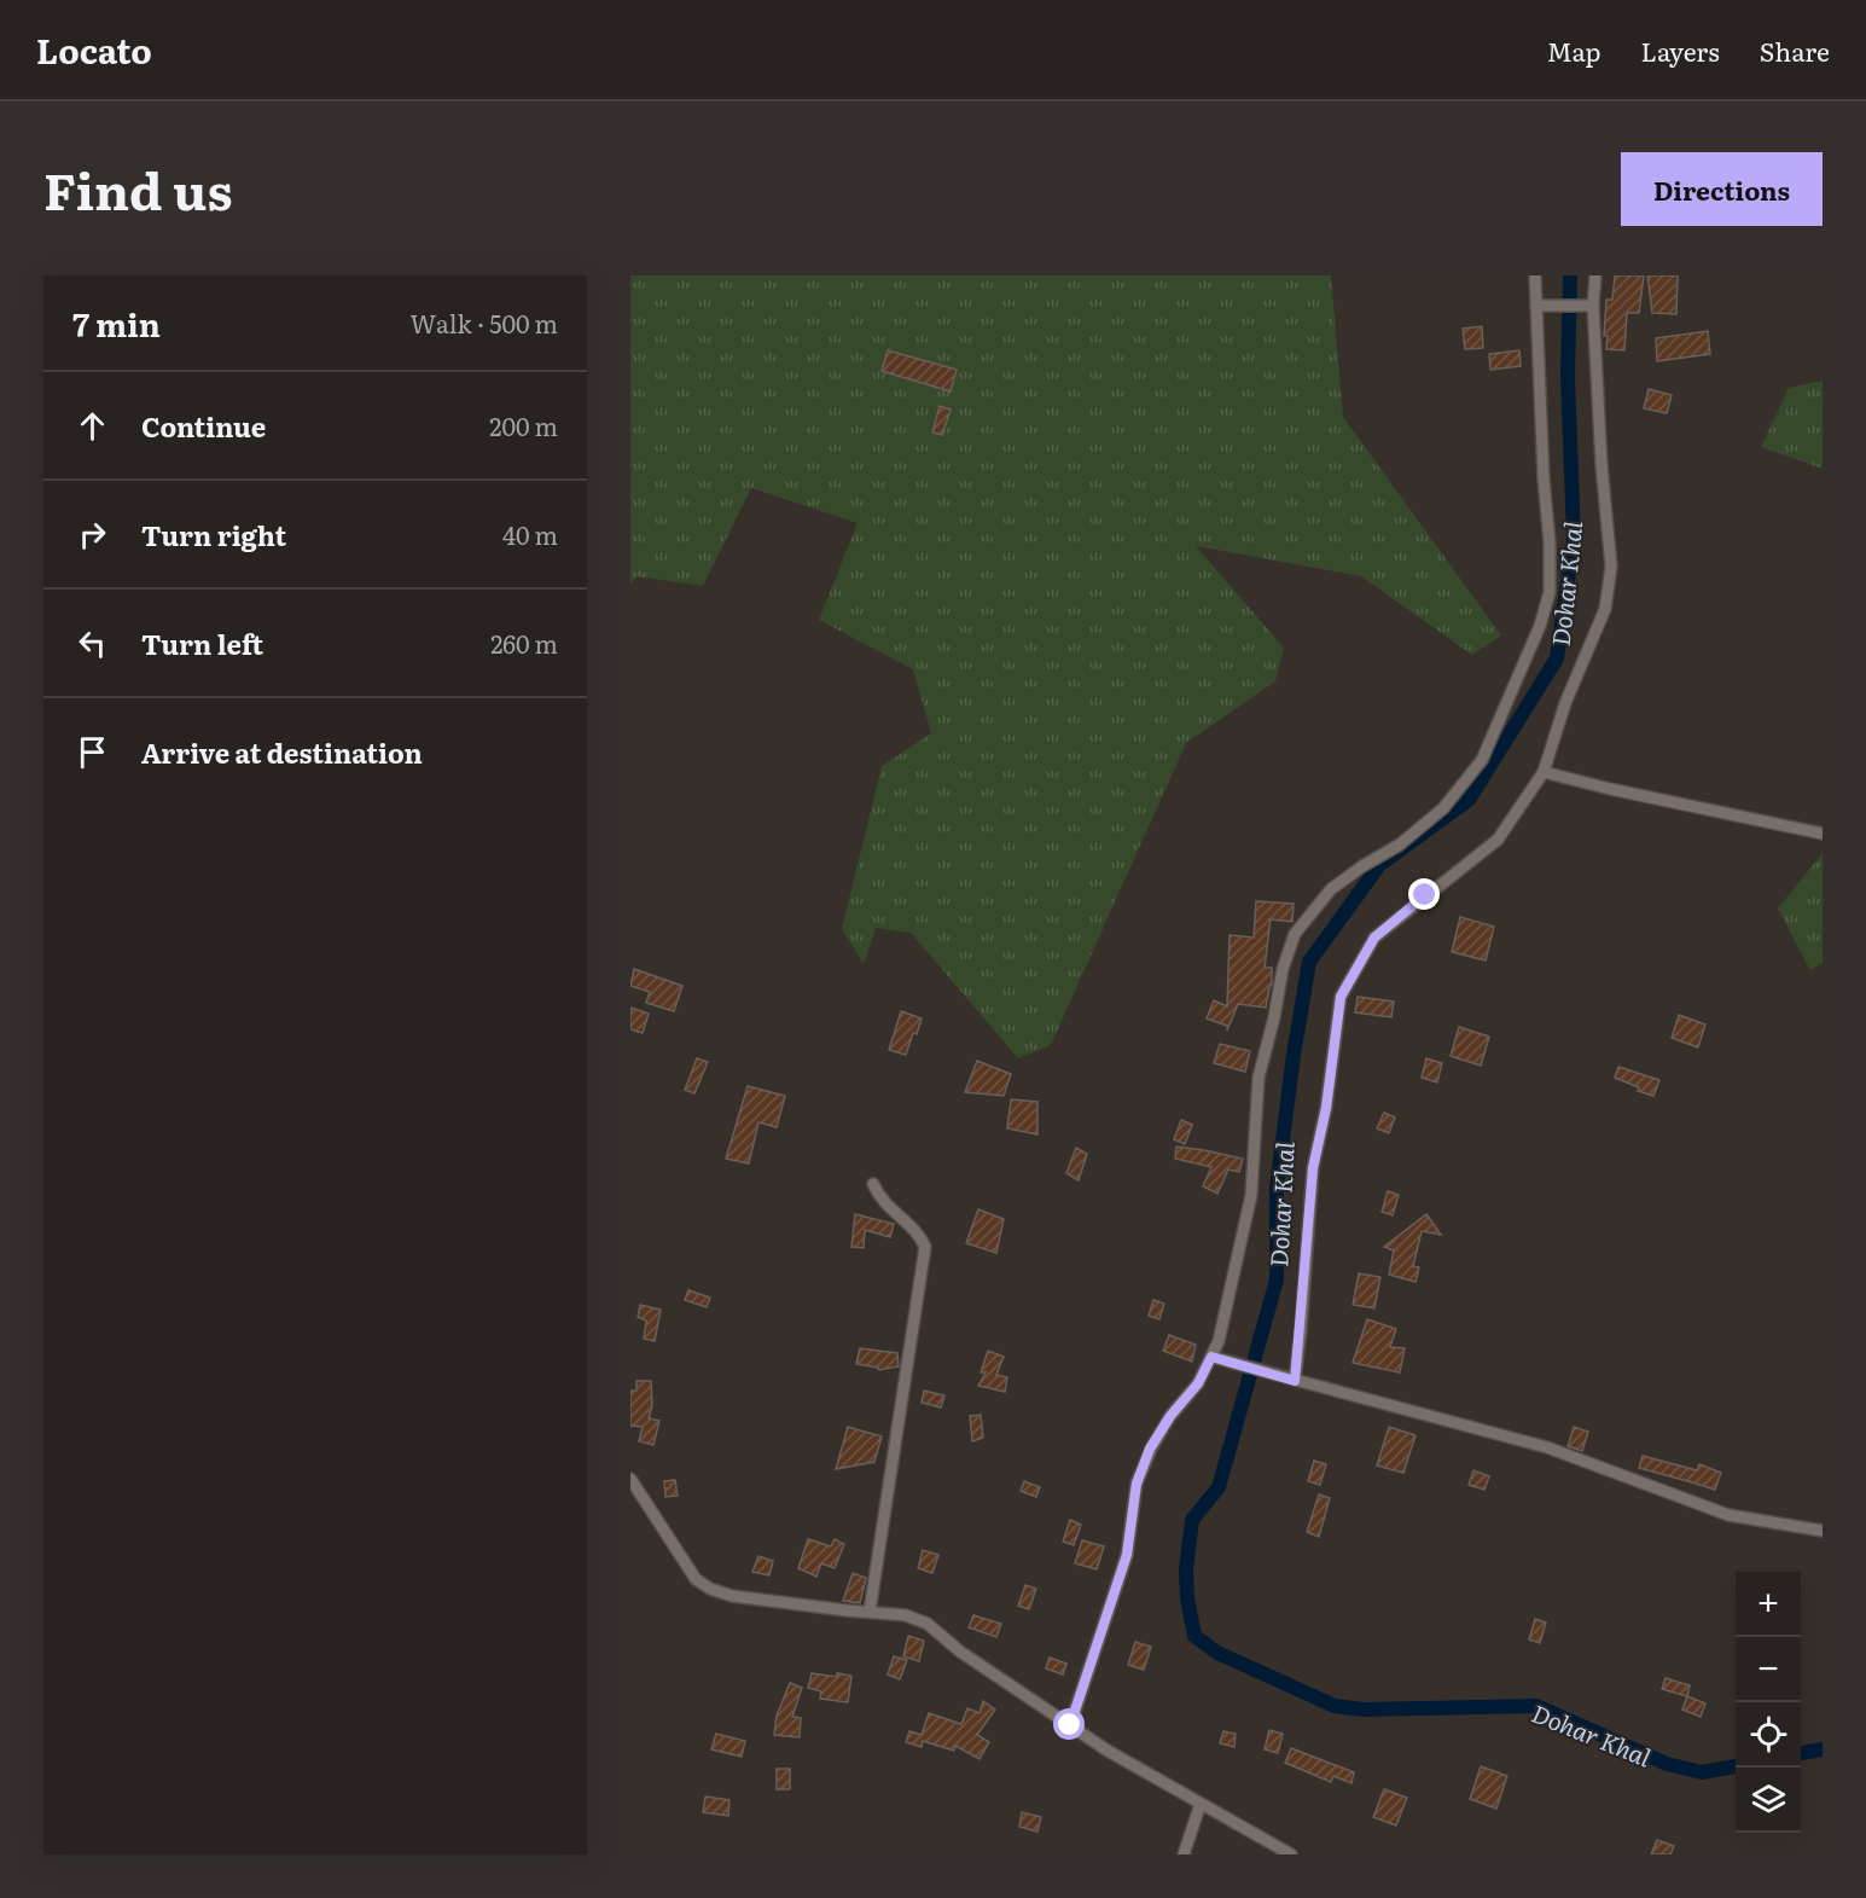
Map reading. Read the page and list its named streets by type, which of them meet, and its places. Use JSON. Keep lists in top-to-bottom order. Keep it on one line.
{"water":["Dohar Khal"],"page":{"header":"Locato","nav":["Map","Layers","Share"],"title":"Find us","buttons":"Directions","heading":["7 min","Walk · 500 m"],"list":[["Continue","200 m"],["Turn right","40 m"],["Turn left","260 m"],"Arrive at destination"],"map_buttons":["+","−"]}}
